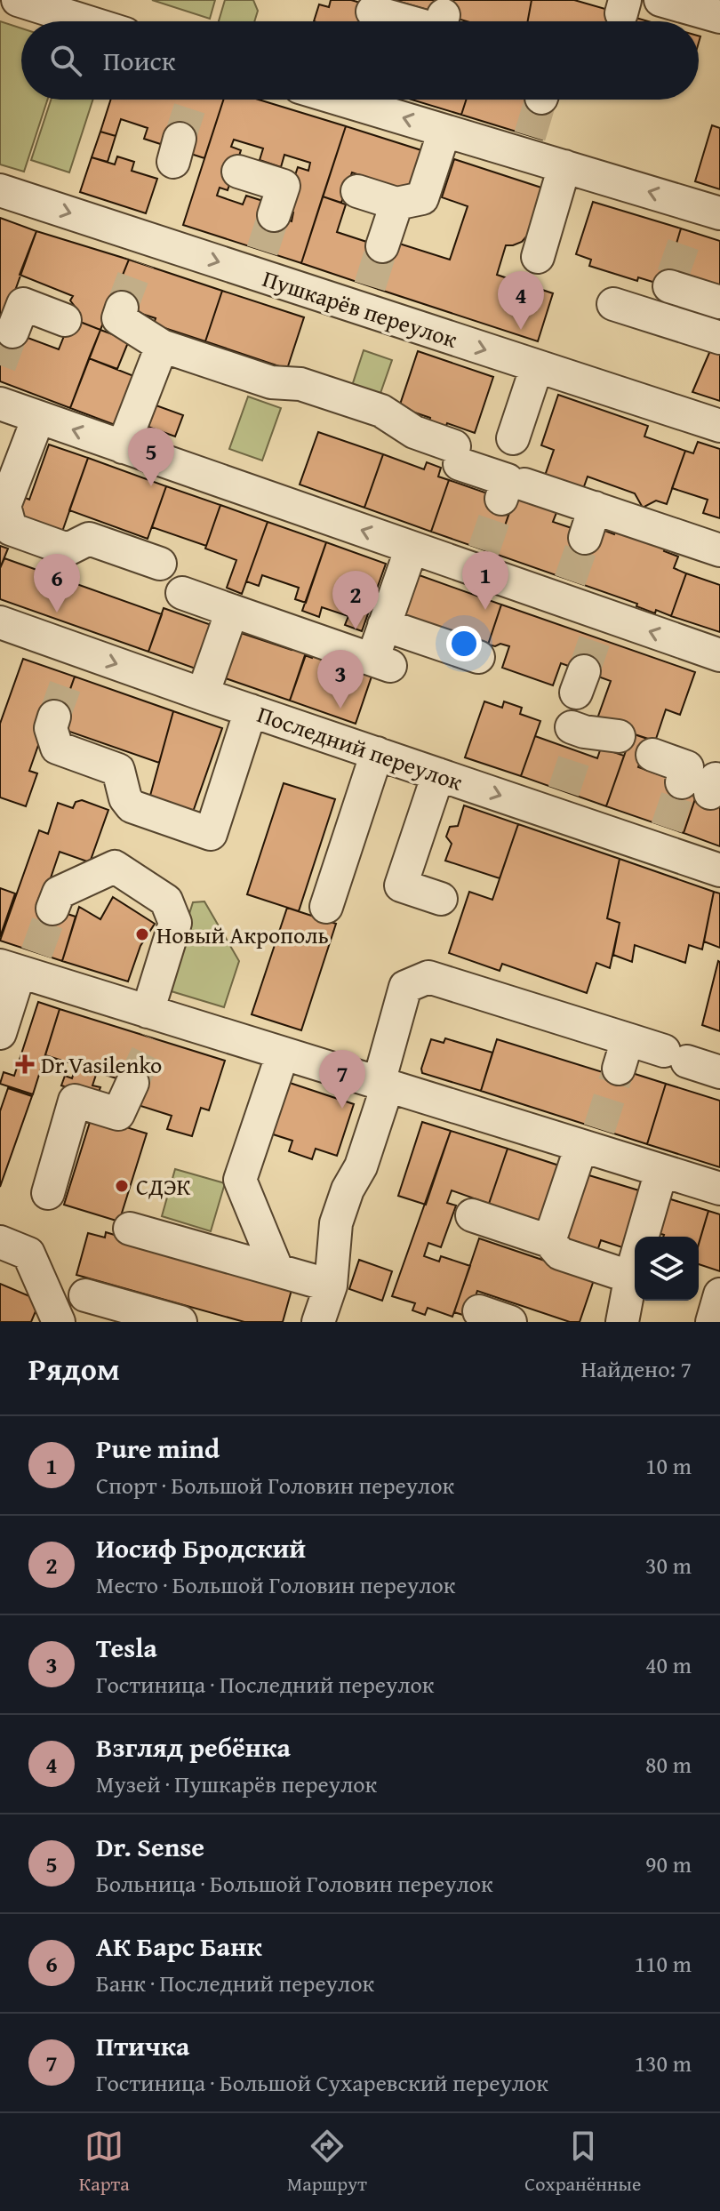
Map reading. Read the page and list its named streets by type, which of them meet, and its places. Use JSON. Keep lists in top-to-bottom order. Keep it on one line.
{"streets":{"street":["Пушкарёв переулок","Последний переулок"]},"places":{"other":["Новый Акрополь","СДЭК"],"health":["Dr.Vasilenko"]},"page":{"search":"Поиск","pins":["4","5","1","6","2","3","7"],"heading":["Рядом","Найдено: 7"],"list":[{"mark":"1","name":"Pure mind","note":"Спорт · Большой Головин переулок","value":"10 m"},{"mark":"2","name":"Иосиф Бродский","note":"Место · Большой Головин переулок","value":"30 m"},{"mark":"3","name":"Tesla","note":"Гостиница · Последний переулок","value":"40 m"},{"mark":"4","name":"Взгляд ребёнка","note":"Музей · Пушкарёв переулок","value":"80 m"},{"mark":"5","name":"Dr. Sense","note":"Больница · Большой Головин переулок","value":"90 m"},{"mark":"6","name":"АК Барс Банк","note":"Банк · Последний переулок","value":"110 m"},{"mark":"7","name":"Птичка","note":"Гостиница · Большой Сухаревский переулок","value":"130 m"}],"nav":["Карта","Маршрут","Сохранённые"]}}
